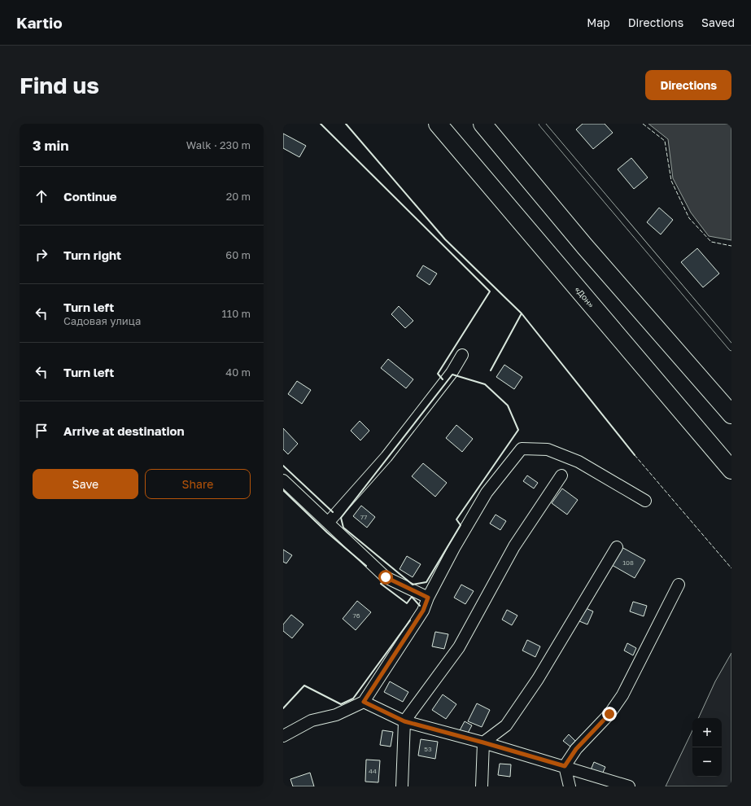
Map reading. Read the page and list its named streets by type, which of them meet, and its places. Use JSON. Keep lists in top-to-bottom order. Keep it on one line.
{"streets":{"highway":["«Дон»"]},"house_numbers":["77","108","76","53","44"],"page":{"header":"Kartio","nav":["Map","Directions","Saved"],"buttons":["Directions",["Save","Share"]],"title":"Find us","heading":["3 min","Walk · 230 m"],"list":[["Continue","20 m"],["Turn right","60 m"],["Turn left","Садовая улица","110 m"],["Turn left","40 m"],"Arrive at destination"],"map_buttons":["+","−"]}}
